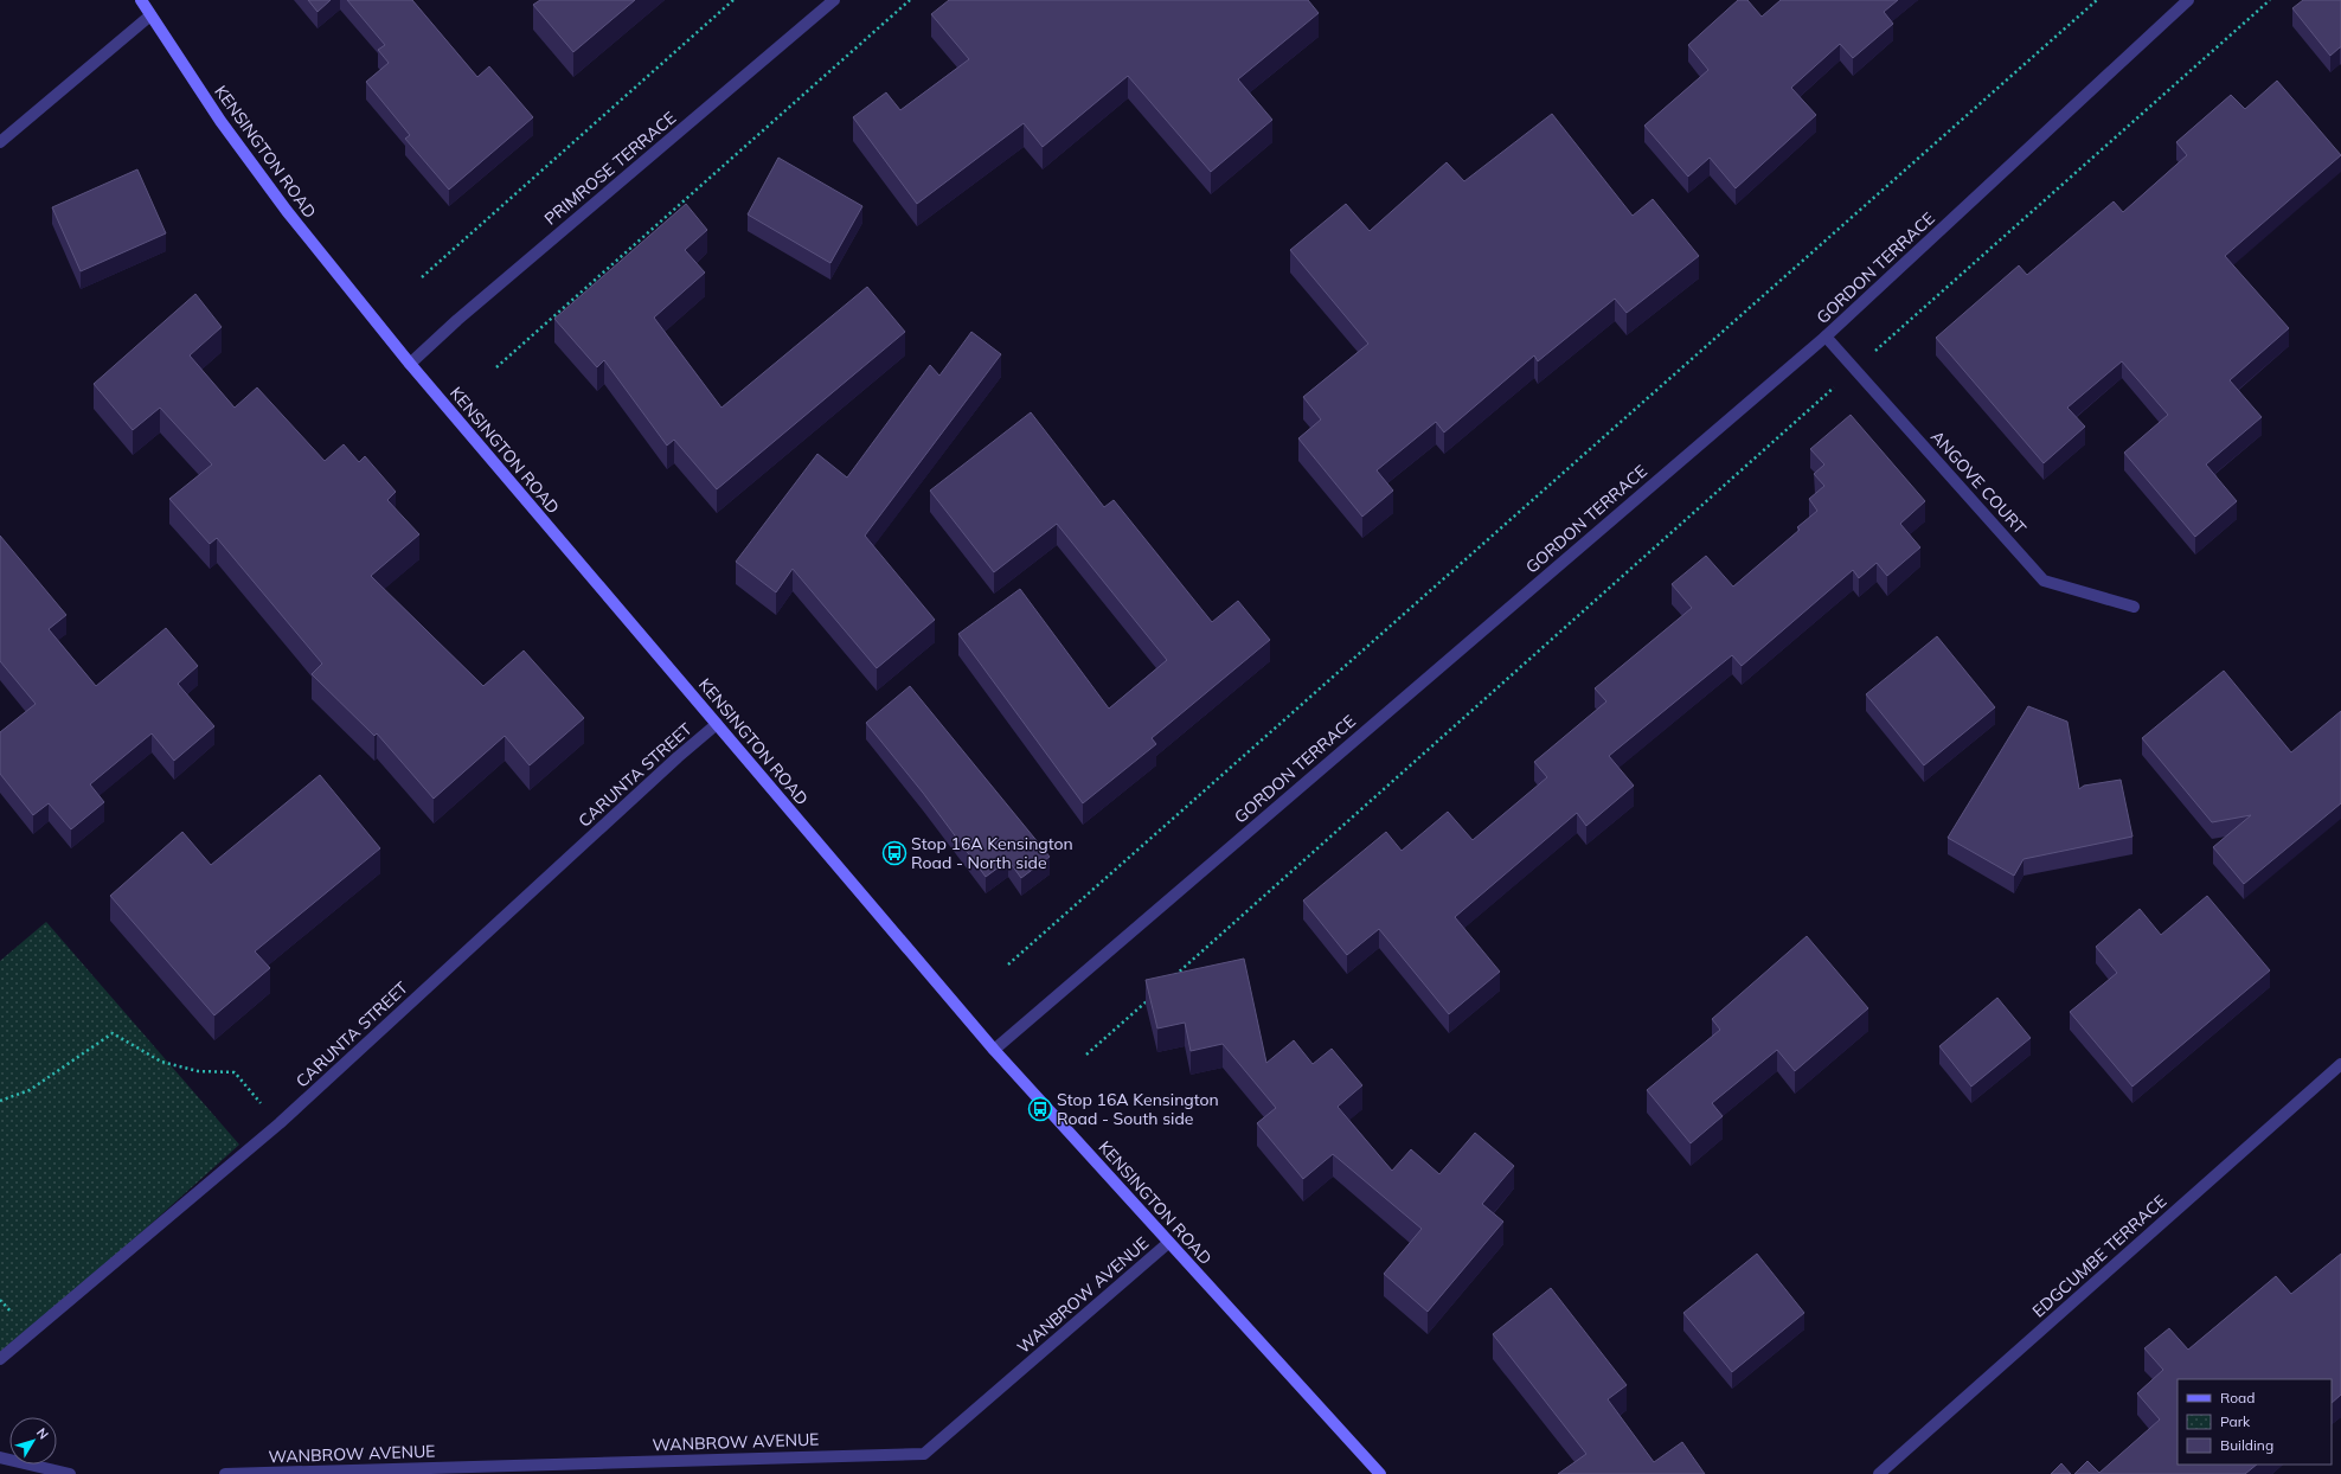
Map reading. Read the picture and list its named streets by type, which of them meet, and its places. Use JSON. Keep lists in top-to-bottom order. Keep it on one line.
{"streets":{"main road":["KENSINGTON ROAD"],"street":["PRIMROSE TERRACE","GORDON TERRACE","ANGOVE COURT","CARUNTA STREET","EDGCUMBE TERRACE","WANBROW AVENUE"]},"crossings":[["KENSINGTON ROAD","PRIMROSE TERRACE"],["KENSINGTON ROAD","GORDON TERRACE"],["KENSINGTON ROAD","CARUNTA STREET"],["KENSINGTON ROAD","WANBROW AVENUE"],["GORDON TERRACE","ANGOVE COURT"]],"places":{"bus stop":["Stop 16A Kensington Road - North side","Stop 16A Kensington Road - South side"]},"legend":["Road","Park","Building"],"north":"top right"}
